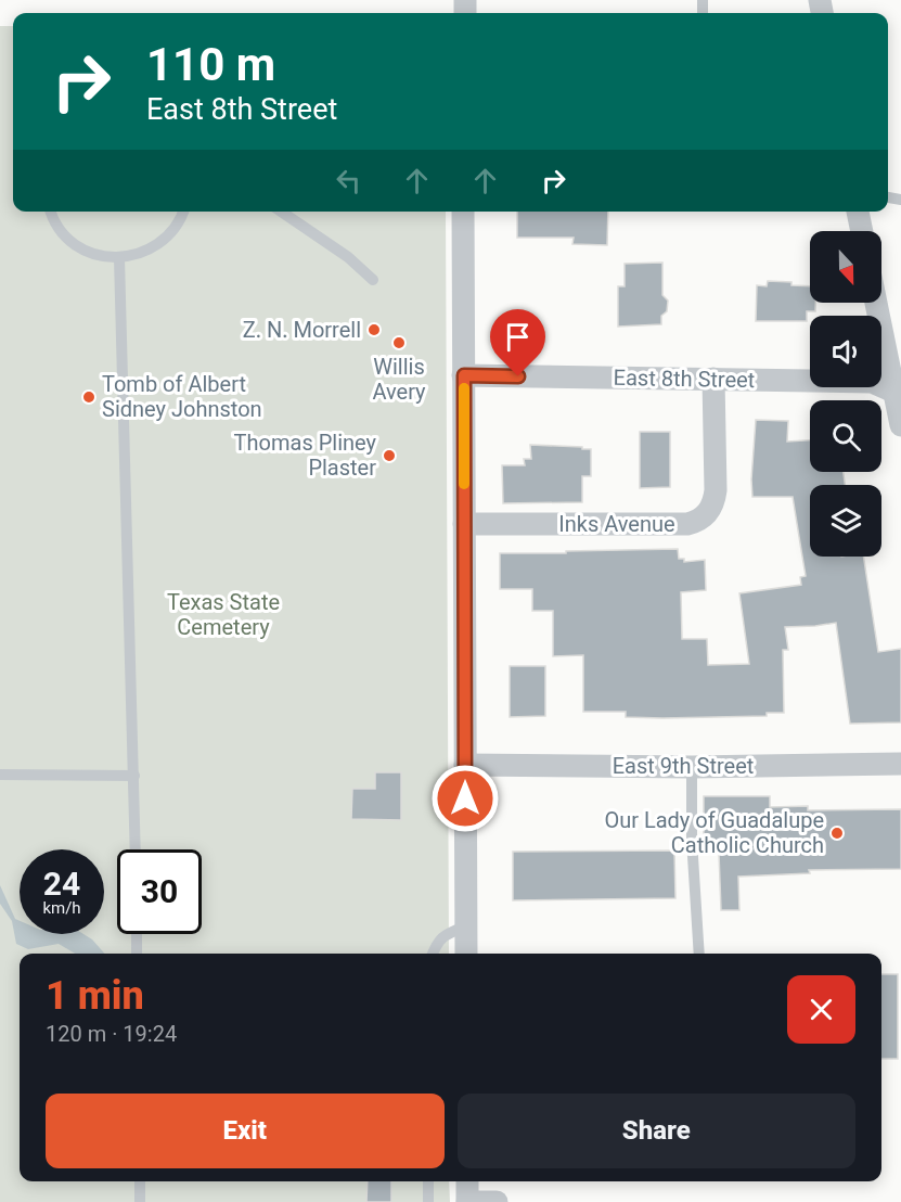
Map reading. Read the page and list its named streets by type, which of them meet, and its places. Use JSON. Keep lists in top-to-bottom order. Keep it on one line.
{"streets":{"street":["East 8th Street","Inks Avenue","East 9th Street"]},"crossings":[["East 8th Street","Inks Avenue"]],"parks":["Texas State Cemetery"],"places":["Z. N. Morrell","Willis Avery","Tomb of Albert Sidney Johnston","Thomas Pliney Plaster","Our Lady of Guadalupe Catholic Church"],"north":"bottom","page":{"turn":["110 m","East 8th Street"],"speed":"24 km/h","limit":"30","heading":["1 min","120 m · 19:24"],"buttons":["Exit","Share"]}}
